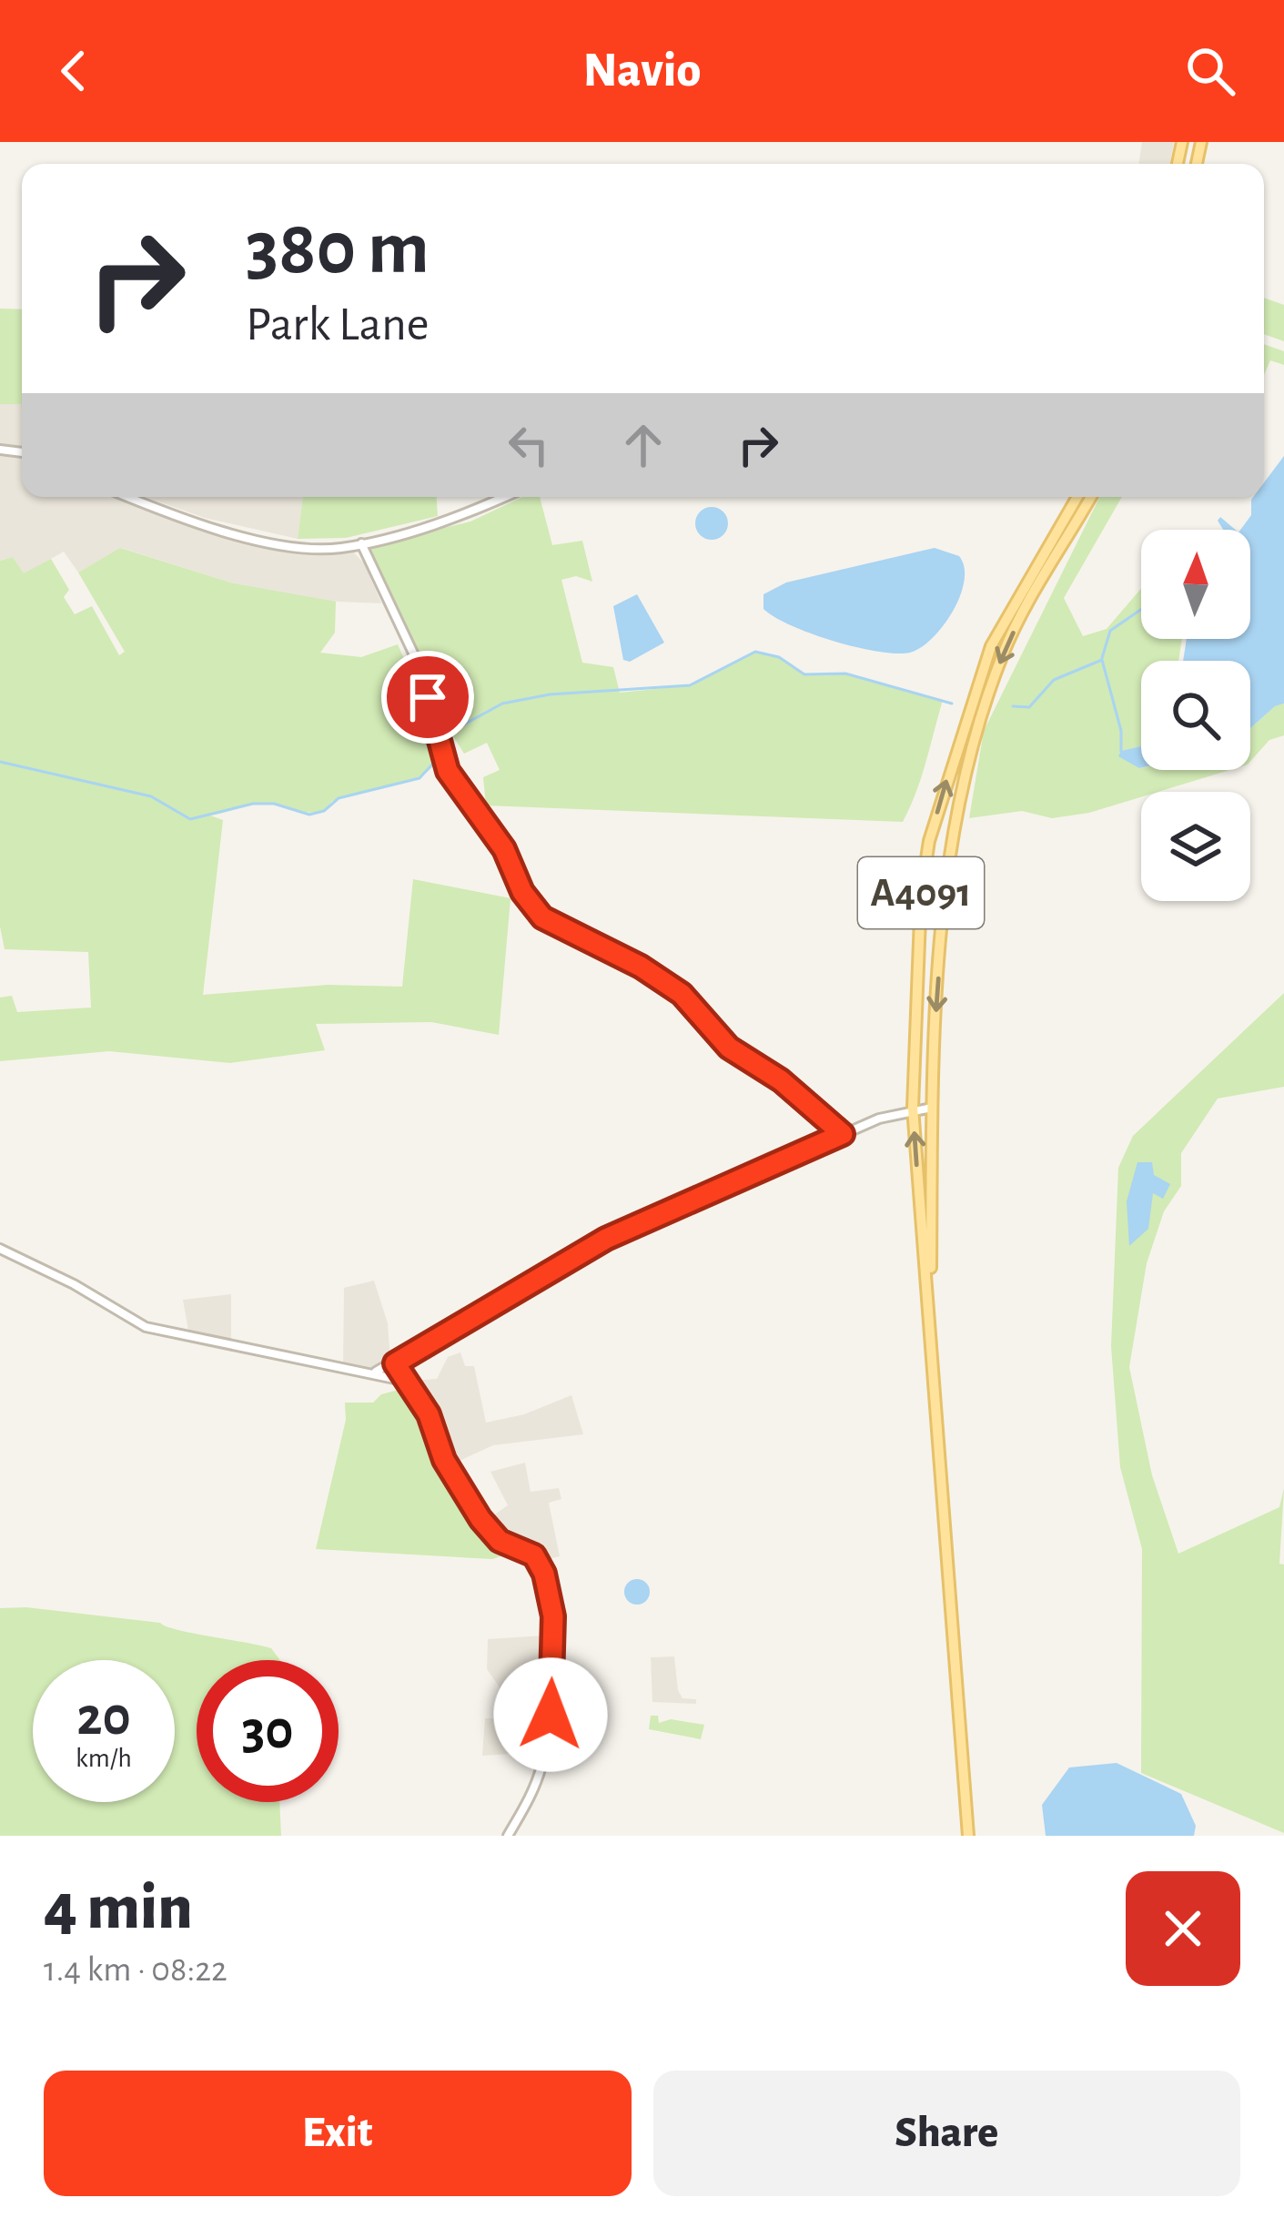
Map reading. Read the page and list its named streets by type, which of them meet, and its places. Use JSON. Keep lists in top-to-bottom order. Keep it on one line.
{"streets":{"main road":["A4091"]},"north":"top","page":{"header":"Navio","turn":["380 m","Park Lane"],"speed":"20 km/h","limit":"30","heading":["4 min","1.4 km · 08:22"],"buttons":["Exit","Share"]}}
